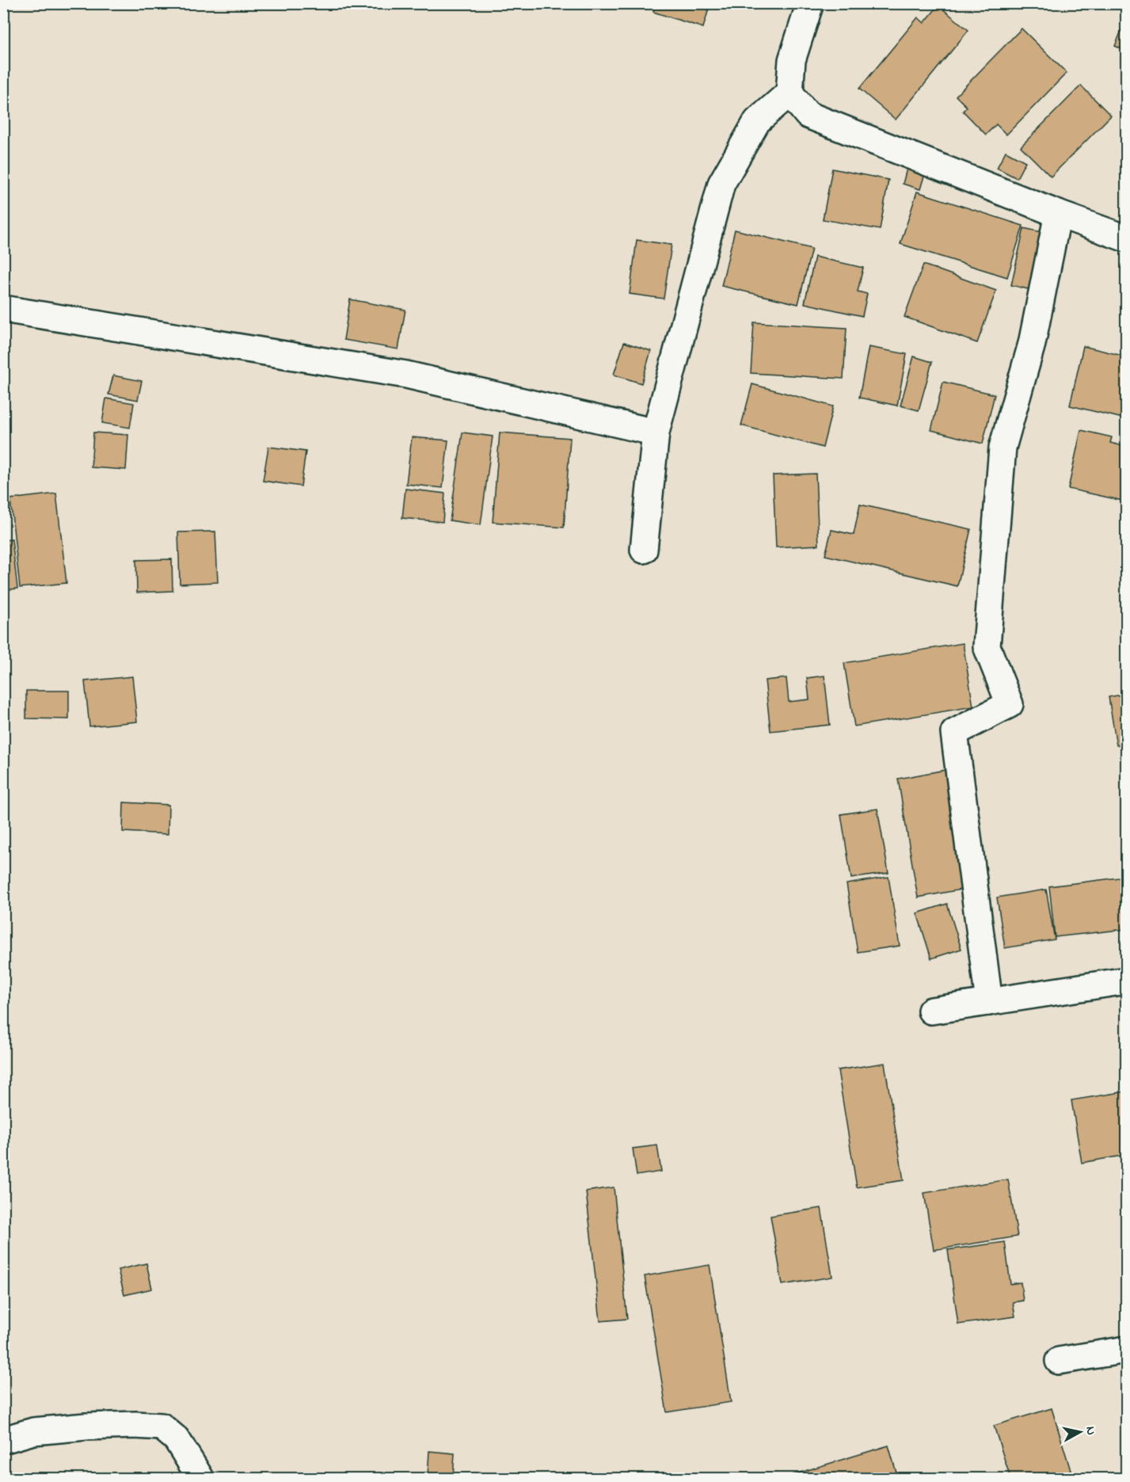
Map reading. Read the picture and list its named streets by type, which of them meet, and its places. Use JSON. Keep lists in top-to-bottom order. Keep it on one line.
{"north":"right"}
